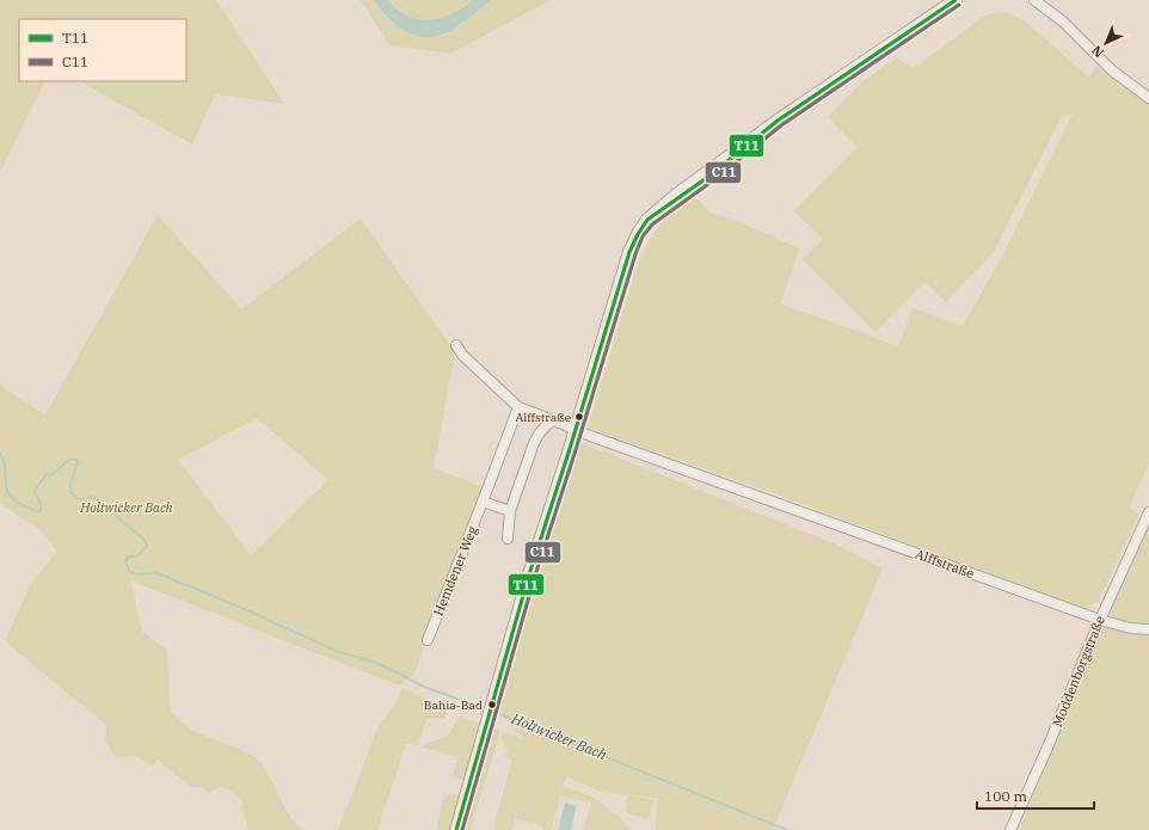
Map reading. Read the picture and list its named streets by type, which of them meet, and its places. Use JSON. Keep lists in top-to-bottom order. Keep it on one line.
{"streets":{"street":["Alffstraße","Hemdener Weg","Moddenborgstraße"]},"crossings":[["Alffstraße","Moddenborgstraße"]],"water":["Holtwicker Bach"],"parks":["Holtwicker Bach"],"places":["Alffstraße","Bahia-Bad"],"lines":["transit line T11","transit line C11"],"legend":["T11","C11"],"scale_bar":"100 m","north":"bottom left"}
